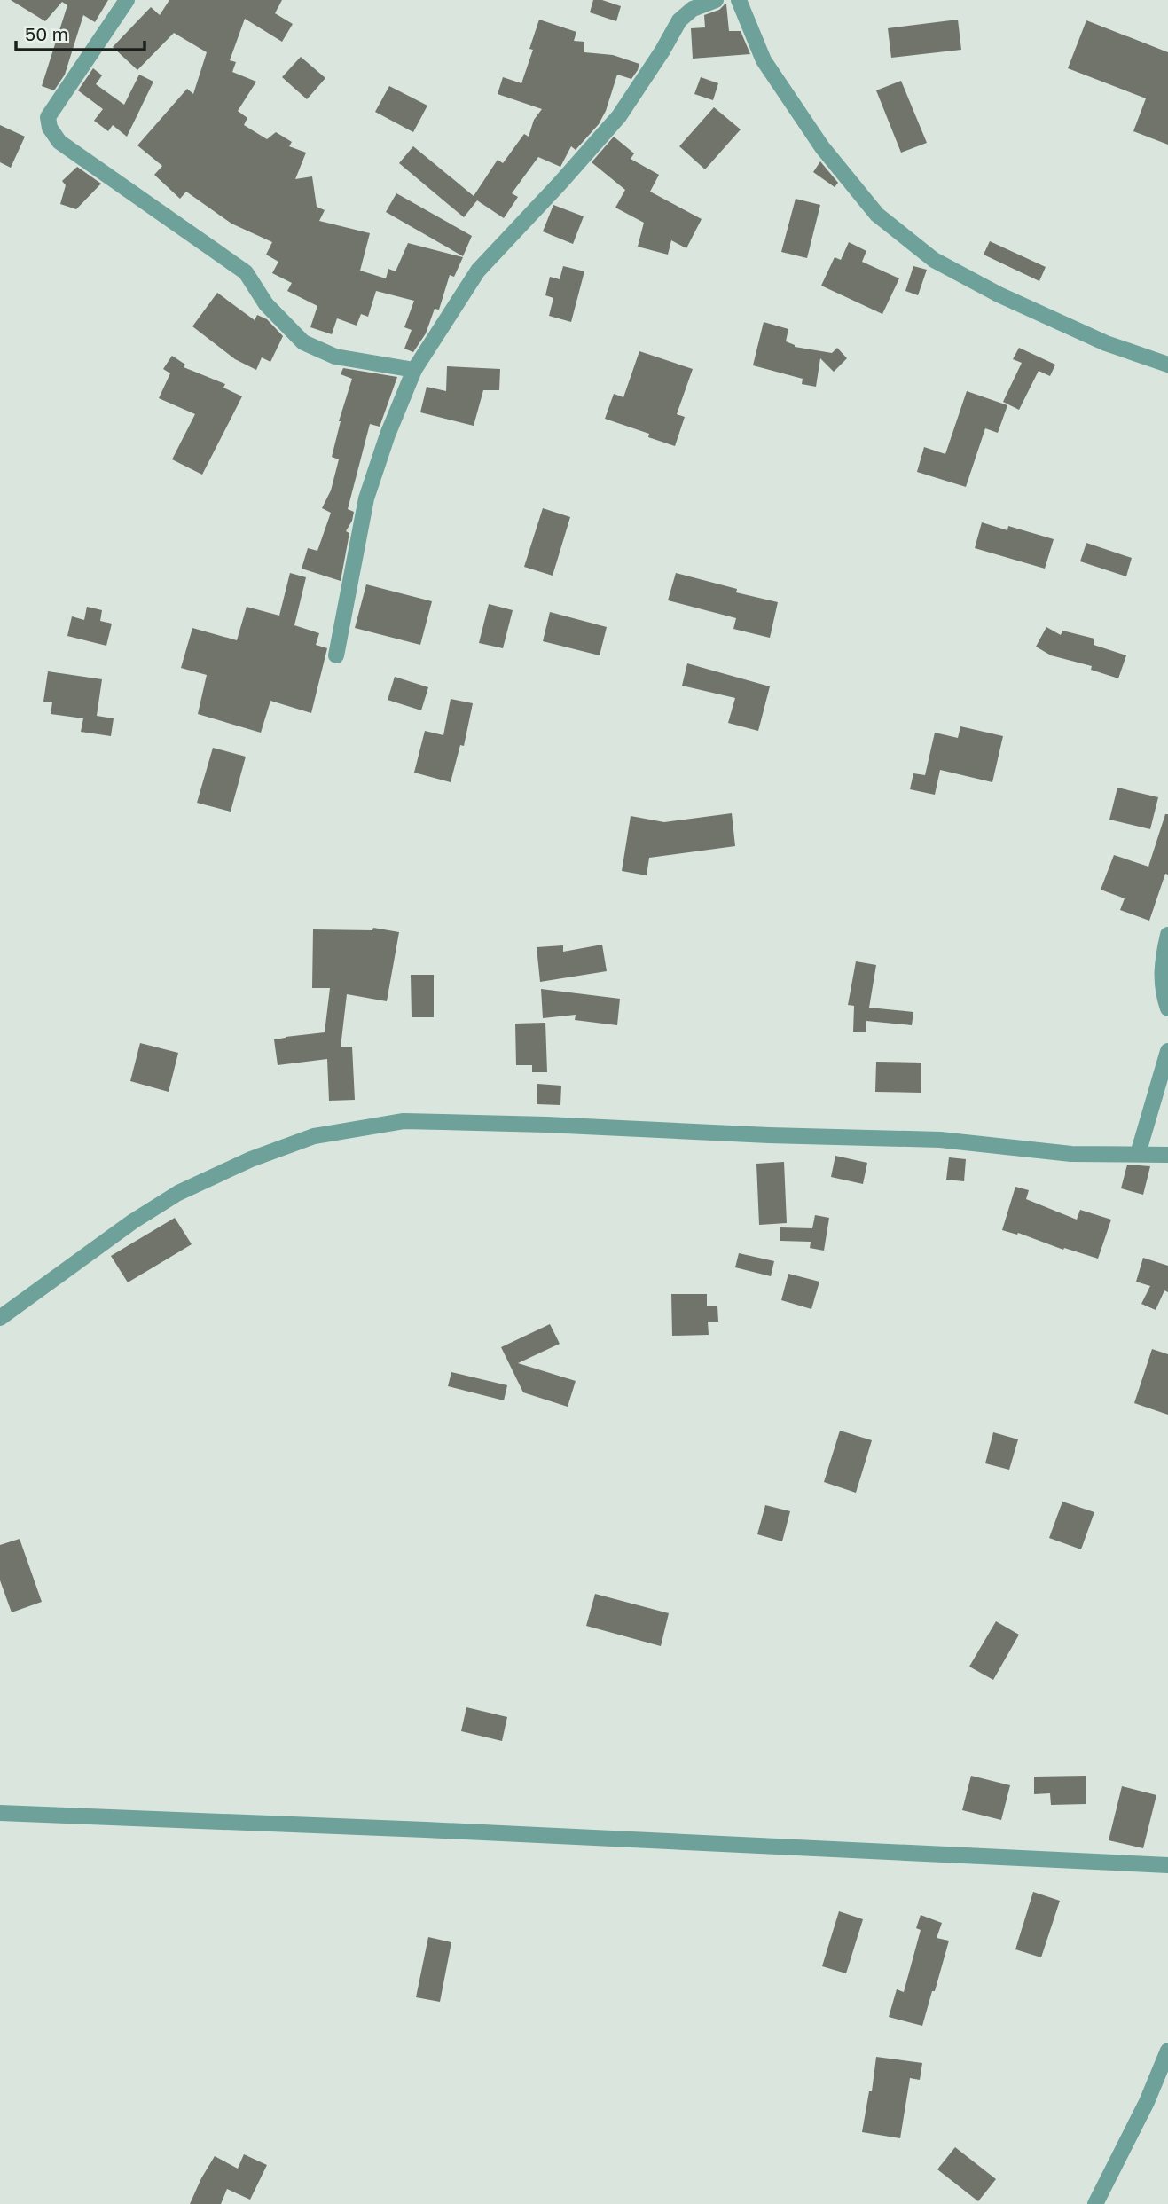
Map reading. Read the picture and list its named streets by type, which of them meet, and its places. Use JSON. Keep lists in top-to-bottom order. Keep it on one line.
{"scale_bar":"50 m"}
